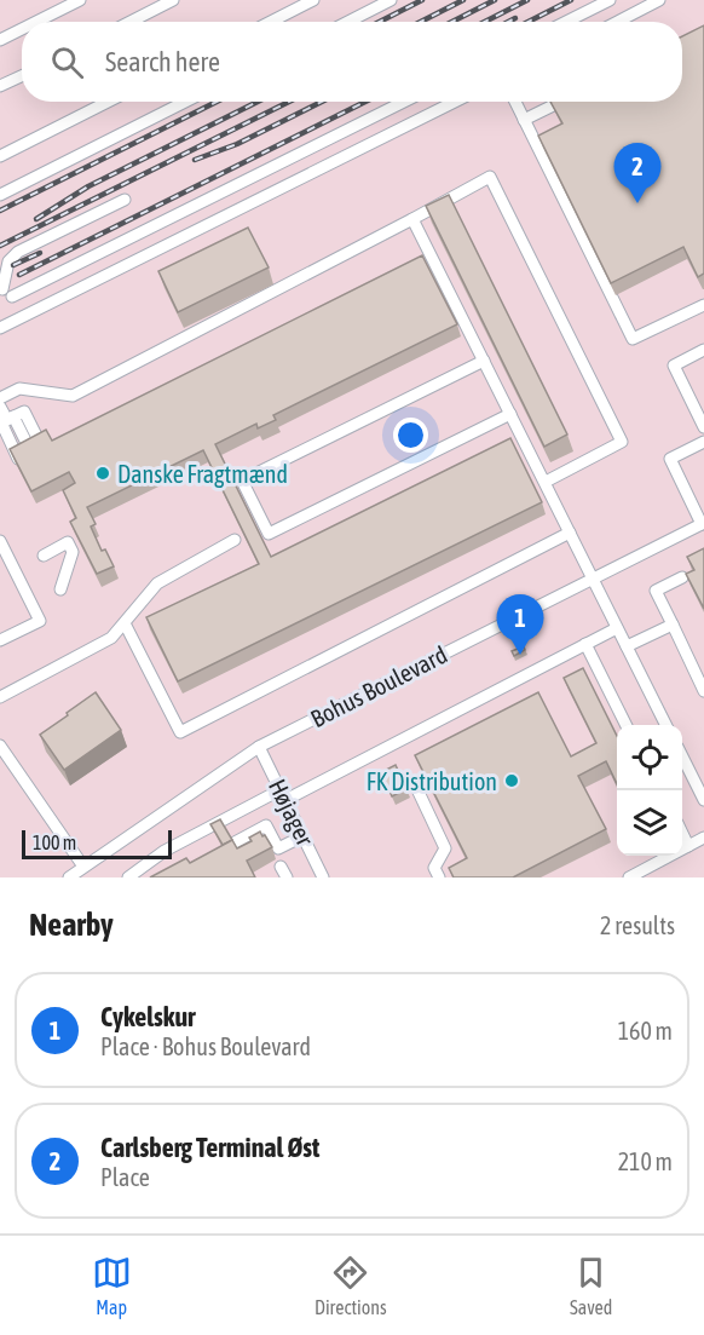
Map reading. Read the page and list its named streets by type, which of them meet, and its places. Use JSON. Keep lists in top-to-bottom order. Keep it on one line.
{"streets":{"street":["Bohus Boulevard","Højager"]},"crossings":[["Bohus Boulevard","Højager"]],"places":["Danske Fragtmænd","FK Distribution"],"scale_bar":"100 m","page":{"search":"Search here","pins":["2","1"],"scale":"100 m","heading":["Nearby","2 results"],"list":[{"mark":"1","name":"Cykelskur","note":"Place · Bohus Boulevard","value":"160 m"},{"mark":"2","name":"Carlsberg Terminal Øst","note":"Place","value":"210 m"}],"nav":["Map","Directions","Saved"]}}
